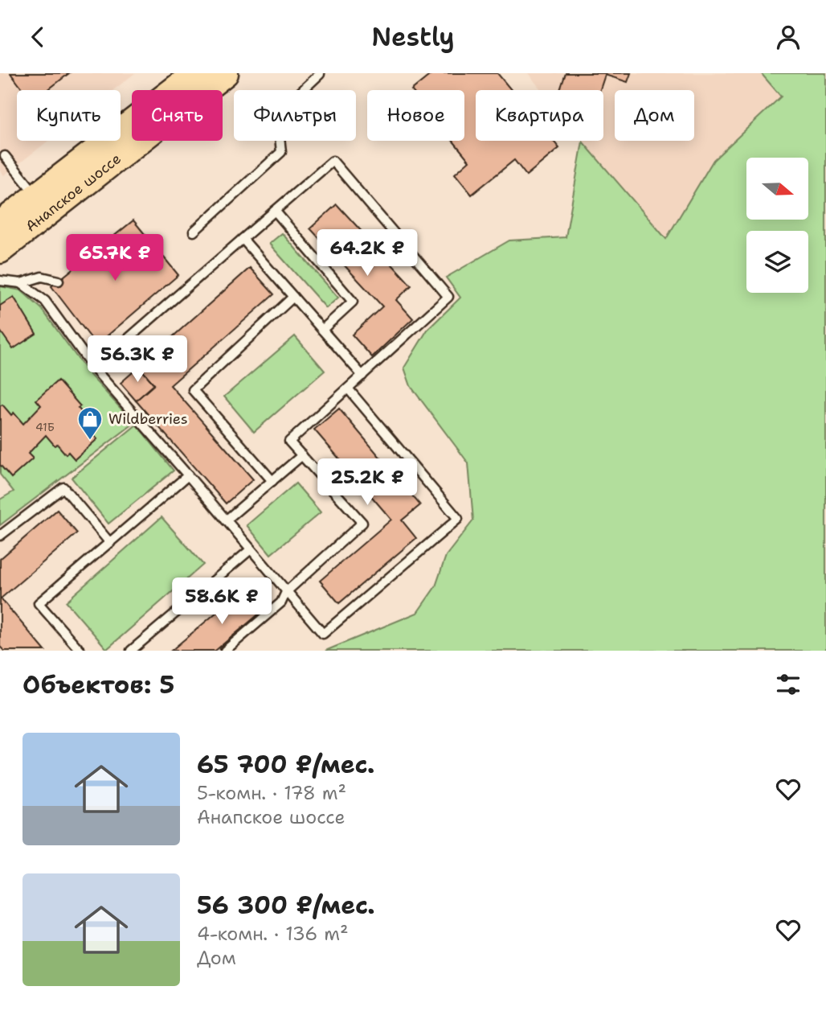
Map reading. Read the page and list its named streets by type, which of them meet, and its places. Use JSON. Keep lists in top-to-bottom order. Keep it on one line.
{"streets":{"highway":["Анапское шоссе"]},"places":{"shop":["Wildberries"]},"house_numbers":["41Б"],"north":"right","page":{"header":"Nestly","chip":["Купить","Снять","Фильтры","Новое","Квартира","Дом"],"price":["64.2K ₽","65.7K ₽","56.3K ₽","25.2K ₽","58.6K ₽"],"heading":"Объектов: 5","list":[{"name":"65 700 ₽/мес.","note":"5-комн. · 178 m² · Анапское шоссе"},{"name":"56 300 ₽/мес.","note":"4-комн. · 136 m² · Дом"}]}}
